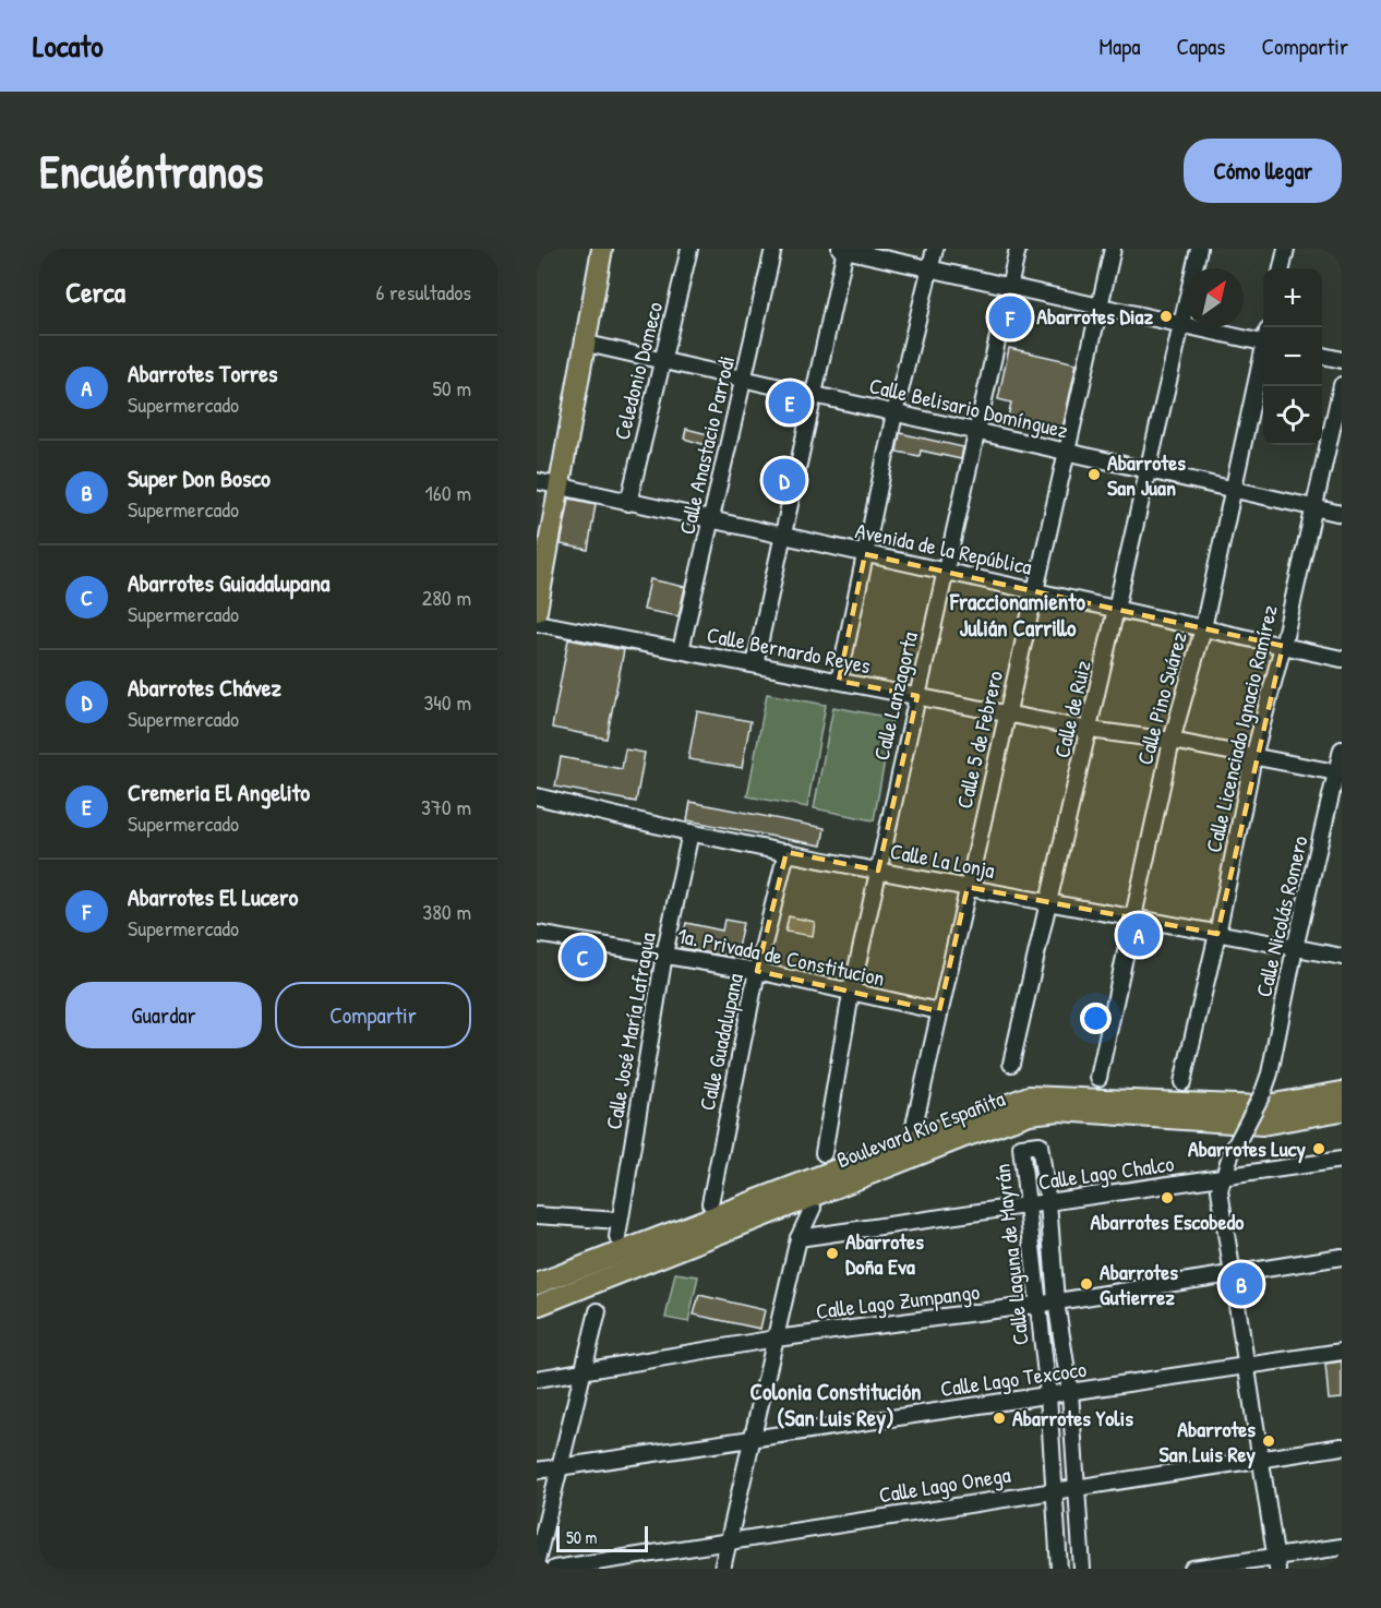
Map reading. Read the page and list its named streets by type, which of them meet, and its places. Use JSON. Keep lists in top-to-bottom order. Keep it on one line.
{"streets":{"main road":["Boulevard Río Españita"],"street":["Celedonio Domeco","Calle Belisario Domínguez","Calle Anastacio Parrodi","Avenida de la República","Calle Bernardo Reyes","Calle Lanzagorta","Calle Pino Suárez","Calle de Ruiz","Calle Licenciado Ignacio Ramírez","Calle 5 de Febrero","Calle La Lonja","Calle Nicolás Romero","1a. Privada de Constitucion","Calle José María Lafragua","Calle Guadalupana","Calle Lago Chalco","Calle Laguna de Mayrán","Calle Lago Zumpango","Calle Lago Texcoco","Calle Lago Onega"]},"crossings":[["Celedonio Domeco","Calle Belisario Domínguez"],["Celedonio Domeco","Avenida de la República"],["Calle Belisario Domínguez","Calle Anastacio Parrodi"],["Calle Belisario Domínguez","Calle Lanzagorta"],["Calle Belisario Domínguez","Calle Pino Suárez"],["Calle Belisario Domínguez","Calle de Ruiz"],["Calle Belisario Domínguez","Calle Licenciado Ignacio Ramírez"],["Calle Belisario Domínguez","Calle 5 de Febrero"],["Calle Anastacio Parrodi","Avenida de la República"],["Calle Anastacio Parrodi","Calle Bernardo Reyes"],["Avenida de la República","Calle Lanzagorta"],["Avenida de la República","Calle Pino Suárez"],["Avenida de la República","Calle de Ruiz"],["Avenida de la República","Calle Licenciado Ignacio Ramírez"],["Avenida de la República","Calle 5 de Febrero"],["Calle Bernardo Reyes","Calle Lanzagorta"],["Calle Bernardo Reyes","Calle Pino Suárez"],["Calle Bernardo Reyes","Calle de Ruiz"],["Calle Bernardo Reyes","Calle Licenciado Ignacio Ramírez"],["Calle Bernardo Reyes","Calle 5 de Febrero"],["Calle Bernardo Reyes","Calle Nicolás Romero"],["Calle Lanzagorta","Calle La Lonja"],["Calle Lanzagorta","1a. Privada de Constitucion"],["Calle Pino Suárez","Calle La Lonja"],["Calle de Ruiz","Calle La Lonja"],["Calle Licenciado Ignacio Ramírez","Calle La Lonja"],["Calle 5 de Febrero","Calle La Lonja"],["Calle 5 de Febrero","1a. Privada de Constitucion"],["Calle La Lonja","Calle Nicolás Romero"],["Calle La Lonja","Calle José María Lafragua"],["Calle La Lonja","Calle Guadalupana"],["Calle Nicolás Romero","Calle Lago Chalco"],["1a. Privada de Constitucion","Calle José María Lafragua"],["1a. Privada de Constitucion","Calle Guadalupana"],["Calle Lago Chalco","Calle Laguna de Mayrán"],["Calle Laguna de Mayrán","Calle Lago Zumpango"],["Calle Laguna de Mayrán","Calle Lago Texcoco"],["Calle Laguna de Mayrán","Calle Lago Onega"]],"districts":["Fraccionamiento Julián Carrillo","Colonia Constitución (San Luis Rey)"],"places":["Abarrotes Diaz","Abarrotes San Juan","Abarrotes Lucy","Abarrotes Escobedo","Abarrotes Doña Eva","Abarrotes Gutierrez","Abarrotes Yolis","Abarrotes San Luis Rey"],"scale_bar":"50 m","north":"top right","page":{"header":"Locato","nav":["Mapa","Capas","Compartir"],"buttons":["Cómo llegar",["Guardar","Compartir"]],"title":"Encuéntranos","heading":["Cerca","6 resultados"],"map_buttons":["+","−"],"pins":["F","E","D","A","C","B"],"list":[{"mark":"A","name":"Abarrotes Torres","note":"Supermercado","value":"50 m"},{"mark":"B","name":"Super Don Bosco","note":"Supermercado","value":"160 m"},{"mark":"C","name":"Abarrotes Guiadalupana","note":"Supermercado","value":"280 m"},{"mark":"D","name":"Abarrotes Chávez","note":"Supermercado","value":"340 m"},{"mark":"E","name":"Cremeria El Angelito","note":"Supermercado","value":"370 m"},{"mark":"F","name":"Abarrotes El Lucero","note":"Supermercado","value":"380 m"}],"scale":"50 m"}}
